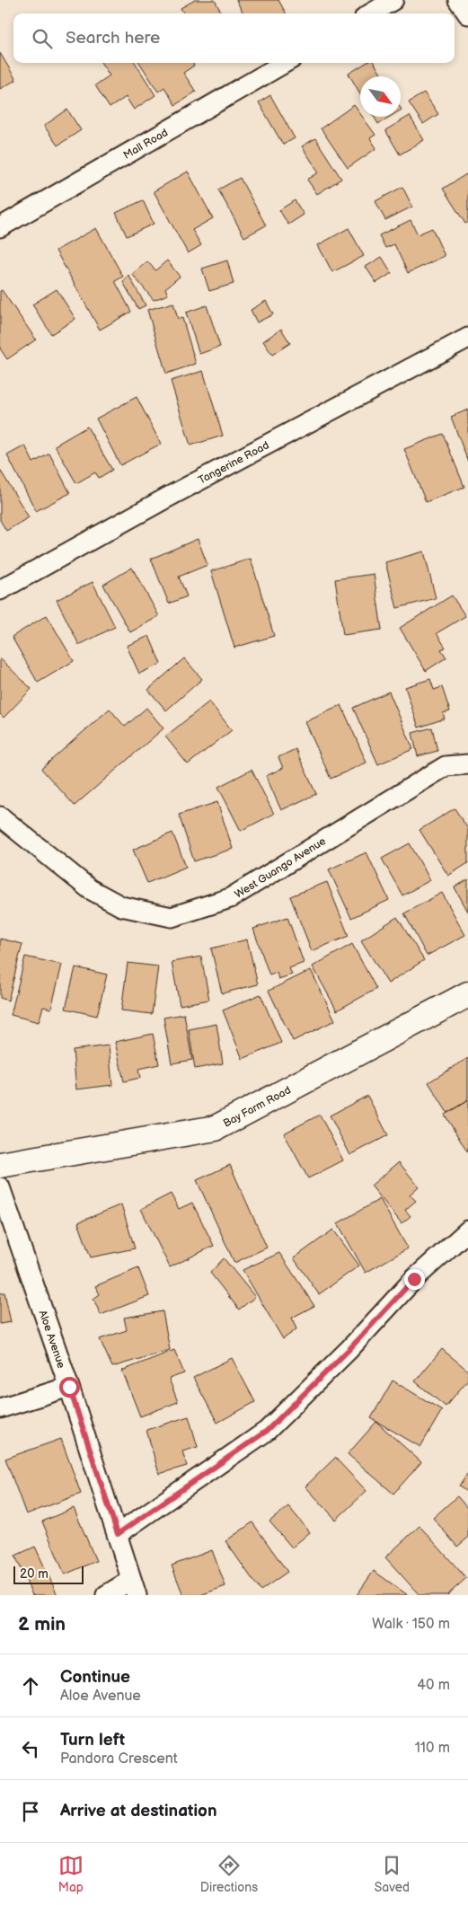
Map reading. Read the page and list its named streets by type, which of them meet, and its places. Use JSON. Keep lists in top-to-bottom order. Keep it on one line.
{"streets":{"street":["Mall Road","Tangerine Road","West Guango Avenue","Bay Farm Road","Aloe Avenue"]},"scale_bar":"20 m","north":"bottom right","page":{"search":"Search here","scale":"20 m","heading":["2 min","Walk · 150 m"],"list":[["Continue","Aloe Avenue","40 m"],["Turn left","Pandora Crescent","110 m"],"Arrive at destination"],"nav":["Map","Directions","Saved"]}}
